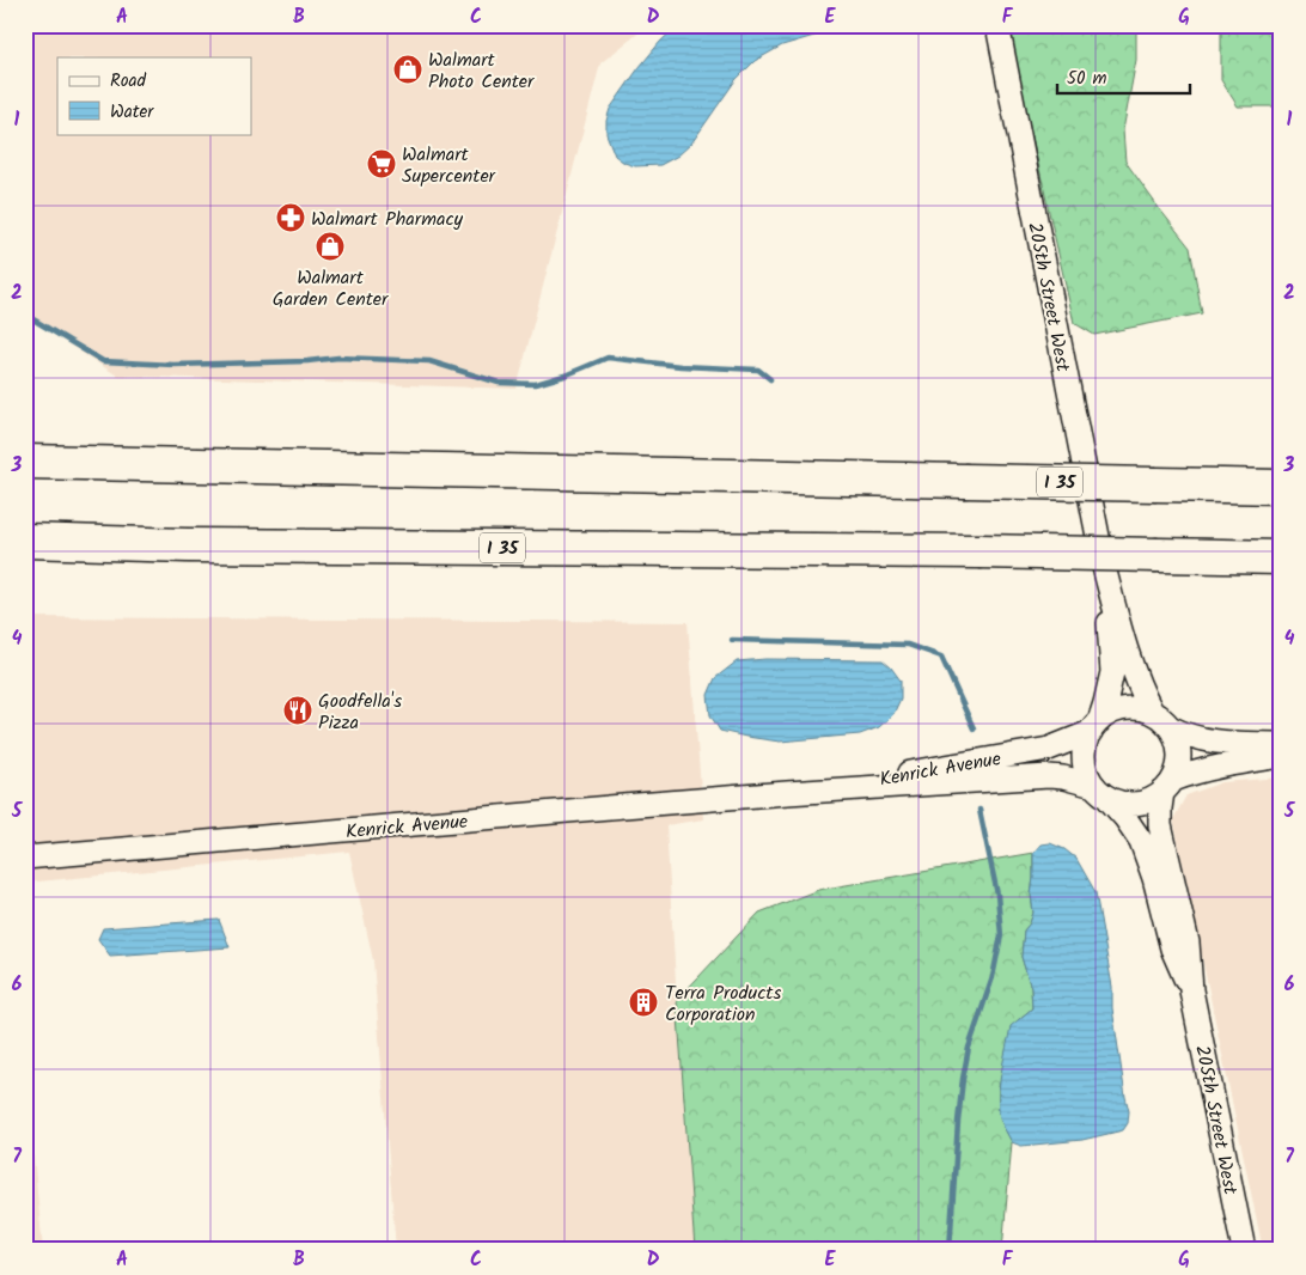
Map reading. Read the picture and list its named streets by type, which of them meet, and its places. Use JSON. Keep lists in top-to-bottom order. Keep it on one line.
{"streets":{"highway":["I 35"],"street":["205th Street West","Kenrick Avenue"]},"crossings":[["205th Street West","Kenrick Avenue"]],"places":{"shop":["Walmart Photo Center","Walmart Garden Center"],"supermarket":["Walmart Supercenter"],"pharmacy":["Walmart Pharmacy"],"restaurant":["Goodfella's Pizza"],"building":["Terra Products Corporation"]},"legend":["Road","Water"],"scale_bar":"50 m","grid":{"columns":["A","B","C","D","E","F","G"],"rows":["1","2","3","4","5","6","7"]}}
